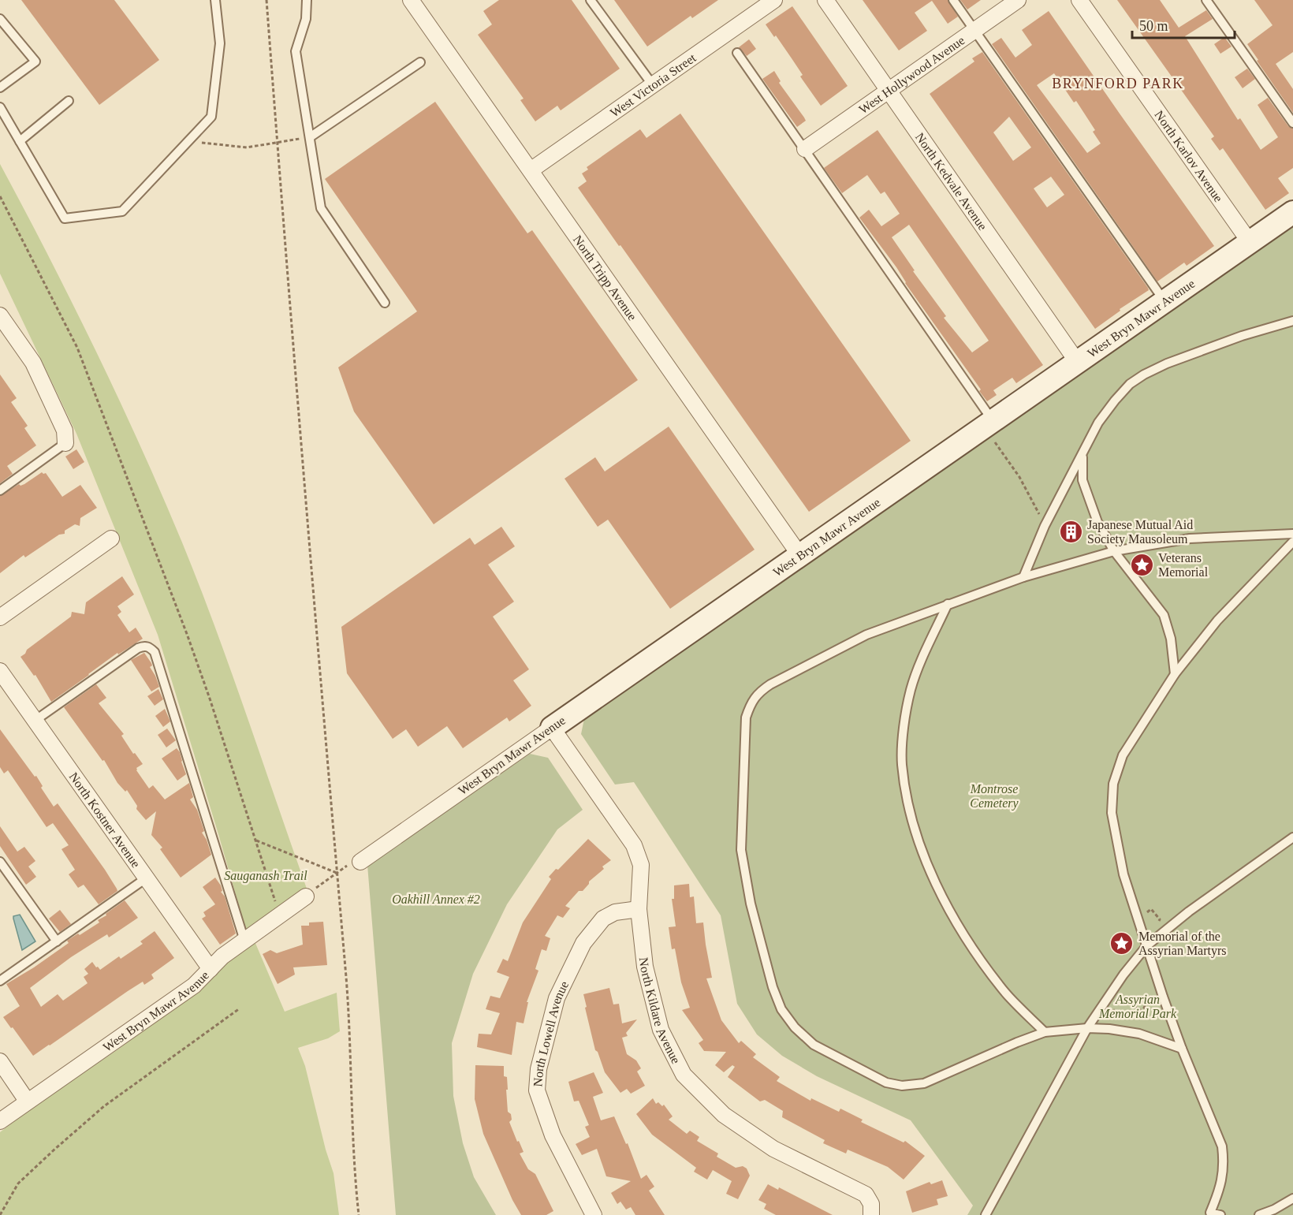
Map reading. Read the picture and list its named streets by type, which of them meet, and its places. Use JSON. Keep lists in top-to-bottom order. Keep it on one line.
{"streets":{"street":["West Hollywood Avenue","West Victoria Street","North Karlov Avenue","North Kedvale Avenue","North Tripp Avenue","West Bryn Mawr Avenue","North Kostner Avenue","North Kildare Avenue","North Lowell Avenue"]},"crossings":[["West Hollywood Avenue","North Kedvale Avenue"],["West Victoria Street","North Tripp Avenue"],["North Karlov Avenue","West Bryn Mawr Avenue"],["North Kedvale Avenue","West Bryn Mawr Avenue"],["North Tripp Avenue","West Bryn Mawr Avenue"],["West Bryn Mawr Avenue","North Kostner Avenue"],["West Bryn Mawr Avenue","North Kildare Avenue"],["North Kildare Avenue","North Lowell Avenue"]],"districts":["BRYNFORD PARK"],"parks":["Montrose Cemetery","Sauganash Trail","Oakhill Annex #2","Assyrian Memorial Park"],"places":{"building":["Japanese Mutual Aid Society Mausoleum"],"place":["Veterans Memorial","Memorial of the Assyrian Martyrs"]},"scale_bar":"50 m"}
